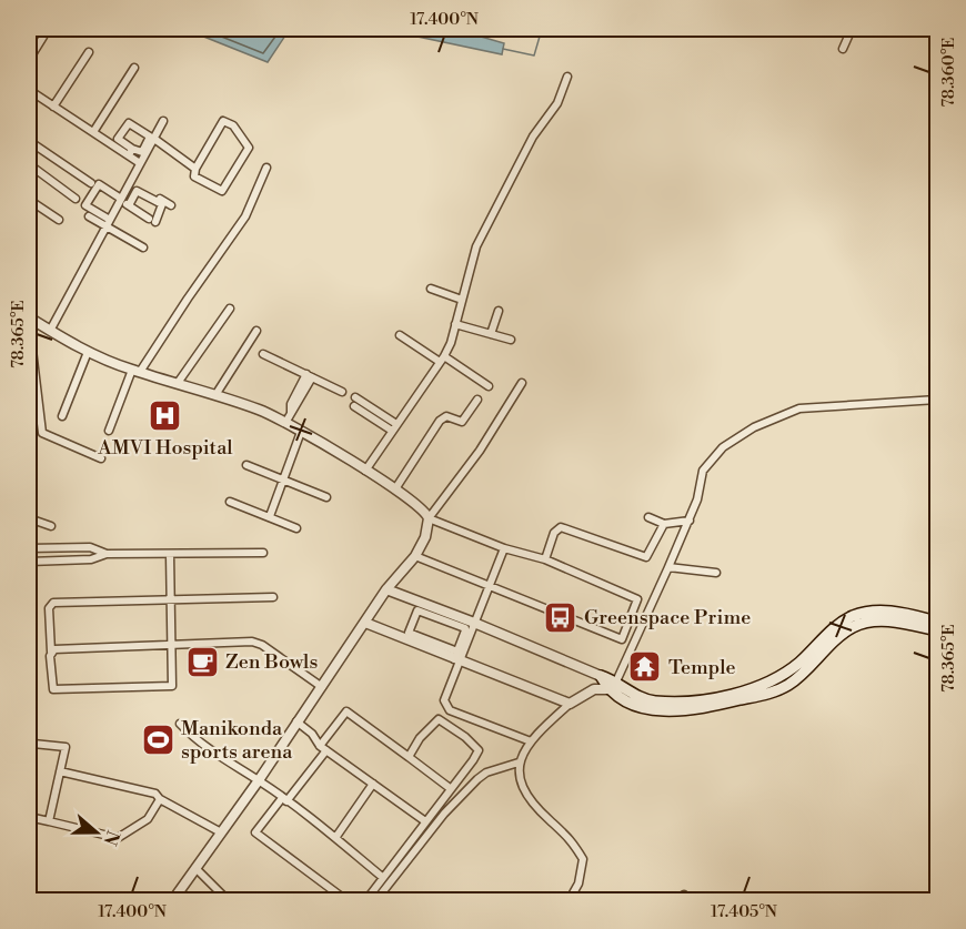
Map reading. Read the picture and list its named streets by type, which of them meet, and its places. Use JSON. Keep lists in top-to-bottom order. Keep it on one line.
{"places":{"hospital":["AMVI Hospital"],"bus stop":["Greenspace Prime"],"cafe":["Zen Bowls"],"temple":["Temple"],"sports":["Manikonda sports arena"]},"north":"right","coordinates":["17.400°N","78.360°E","78.365°E","17.405°N"]}
